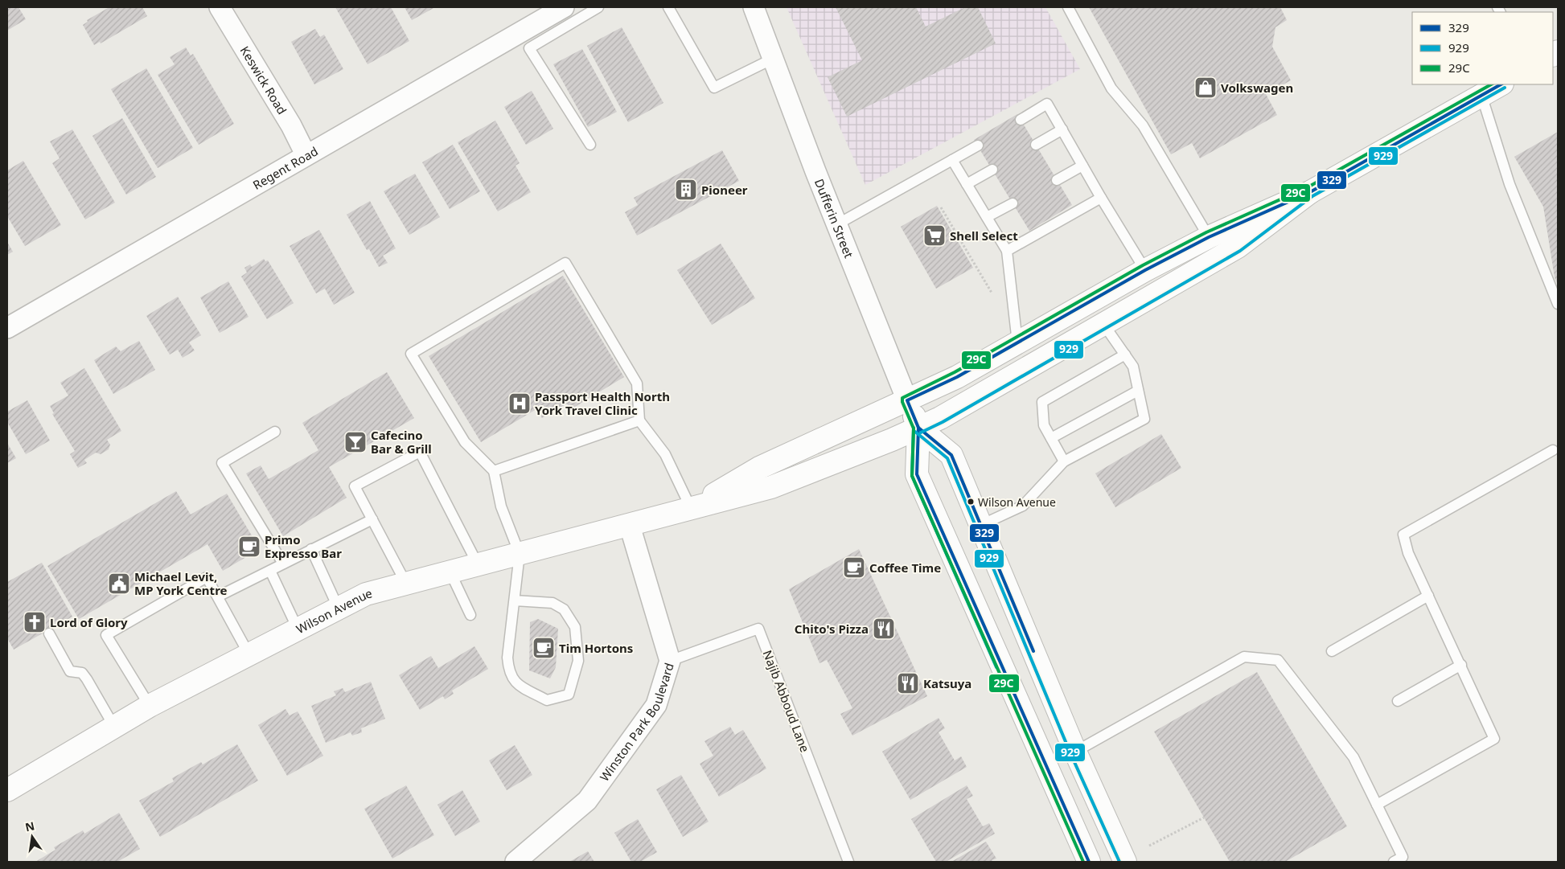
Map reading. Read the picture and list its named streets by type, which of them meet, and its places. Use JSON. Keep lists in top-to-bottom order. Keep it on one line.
{"streets":{"main road":["Dufferin Street","Wilson Avenue"],"street":["Keswick Road","Regent Road","Winston Park Boulevard"],"lane":["Najib Abboud Lane"]},"crossings":[["Keswick Road","Regent Road"],["Dufferin Street","Wilson Avenue"],["Wilson Avenue","Winston Park Boulevard"],["Najib Abboud Lane","Winston Park Boulevard"]],"places":{"shop":["Volkswagen"],"building":["Pioneer"],"supermarket":["Shell Select"],"hospital":["Passport Health North York Travel Clinic"],"bar":["Cafecino Bar & Grill"],"other":["Wilson Avenue"],"cafe":["Primo Expresso Bar","Coffee Time","Tim Hortons"],"public building":["Michael Levit, MP York Centre"],"church":["Lord of Glory"],"restaurant":["Chito's Pizza","Katsuya"]},"lines":["transit line 329","transit line 29C","transit line 929"],"legend":["329","929","29C"],"north":"top"}
